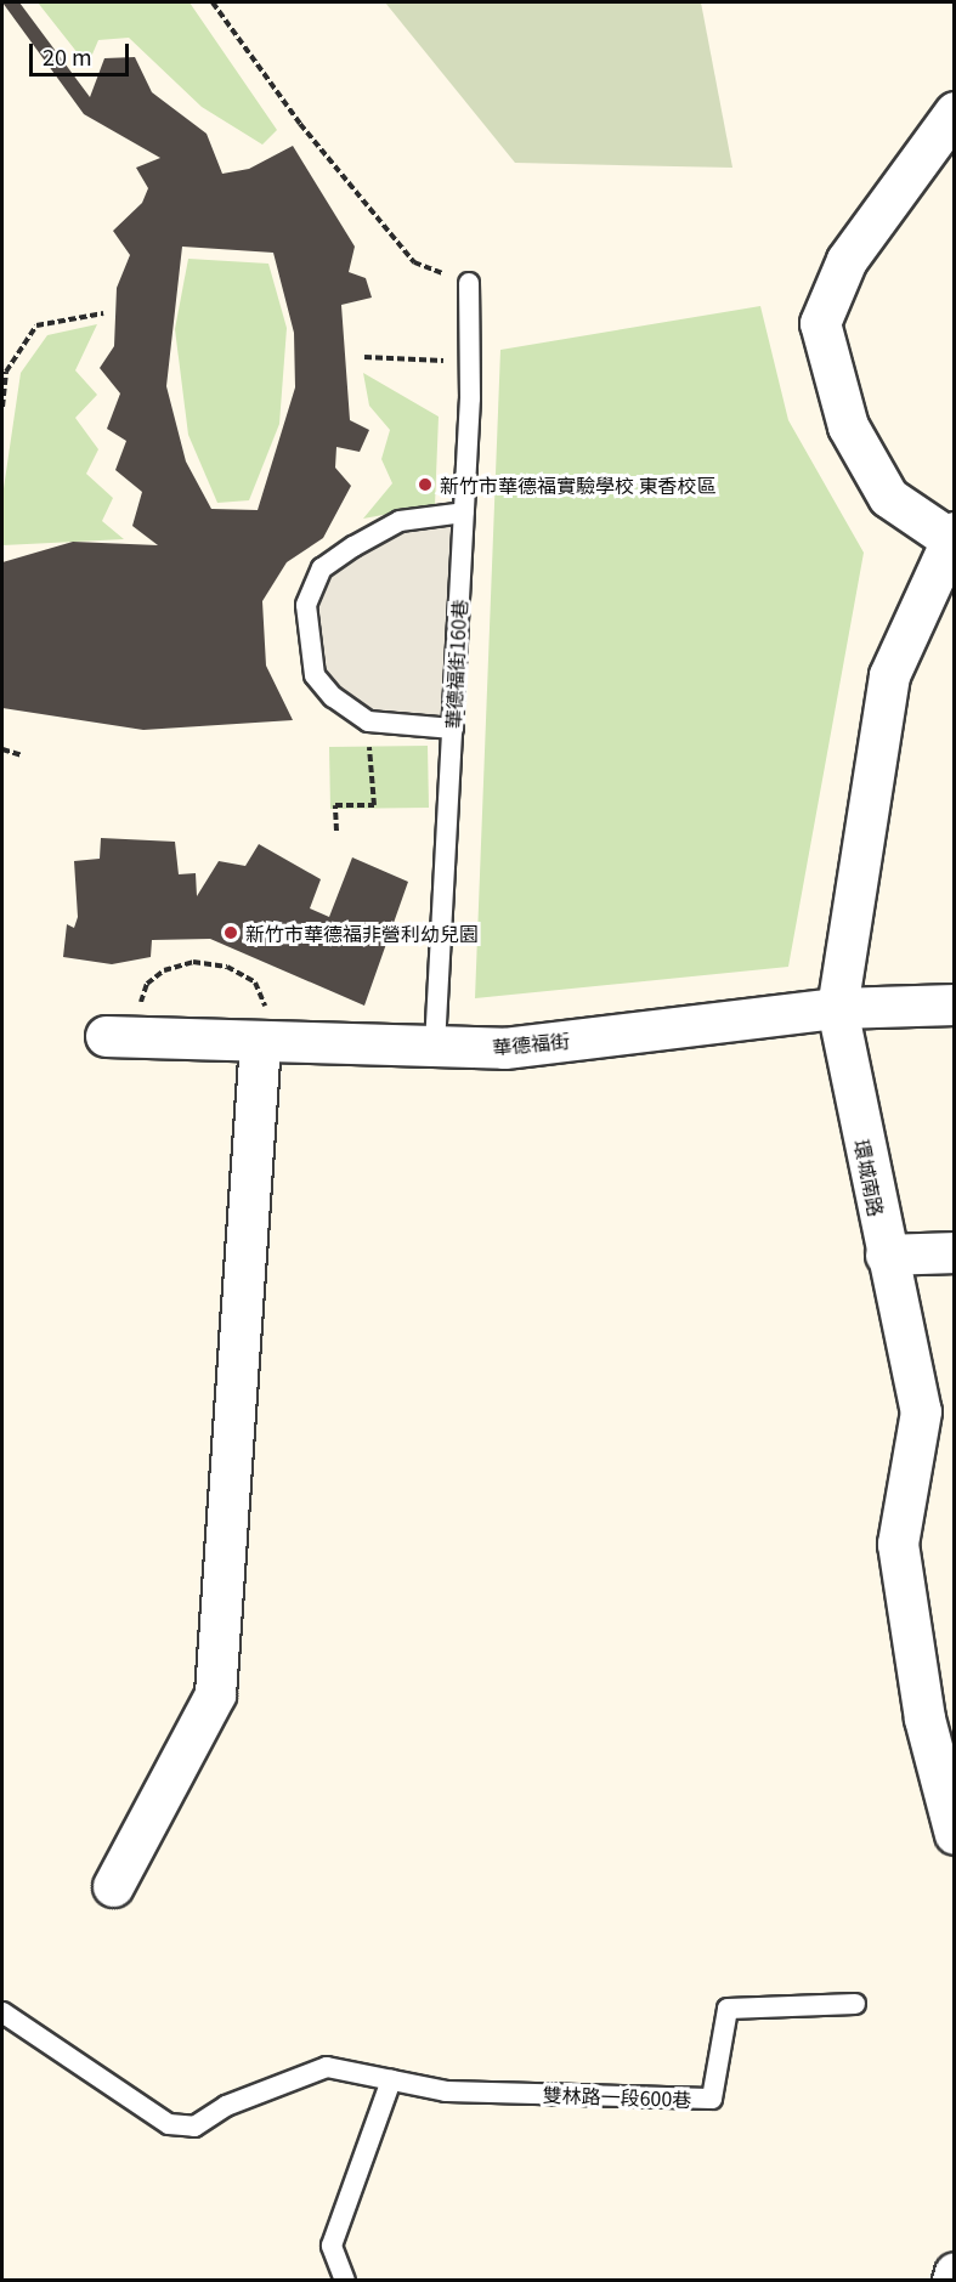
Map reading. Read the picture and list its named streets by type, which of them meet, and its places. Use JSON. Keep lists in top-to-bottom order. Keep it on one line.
{"streets":{"street":["華德福街","環城南路"],"lane":["華德福街160巷","雙林路一段600巷"]},"crossings":[["華德福街160巷","華德福街"],["華德福街","環城南路"]],"places":["新竹市華德福實驗學校 東香校區","新竹市華德福非營利幼兒園"],"scale_bar":"20 m"}
